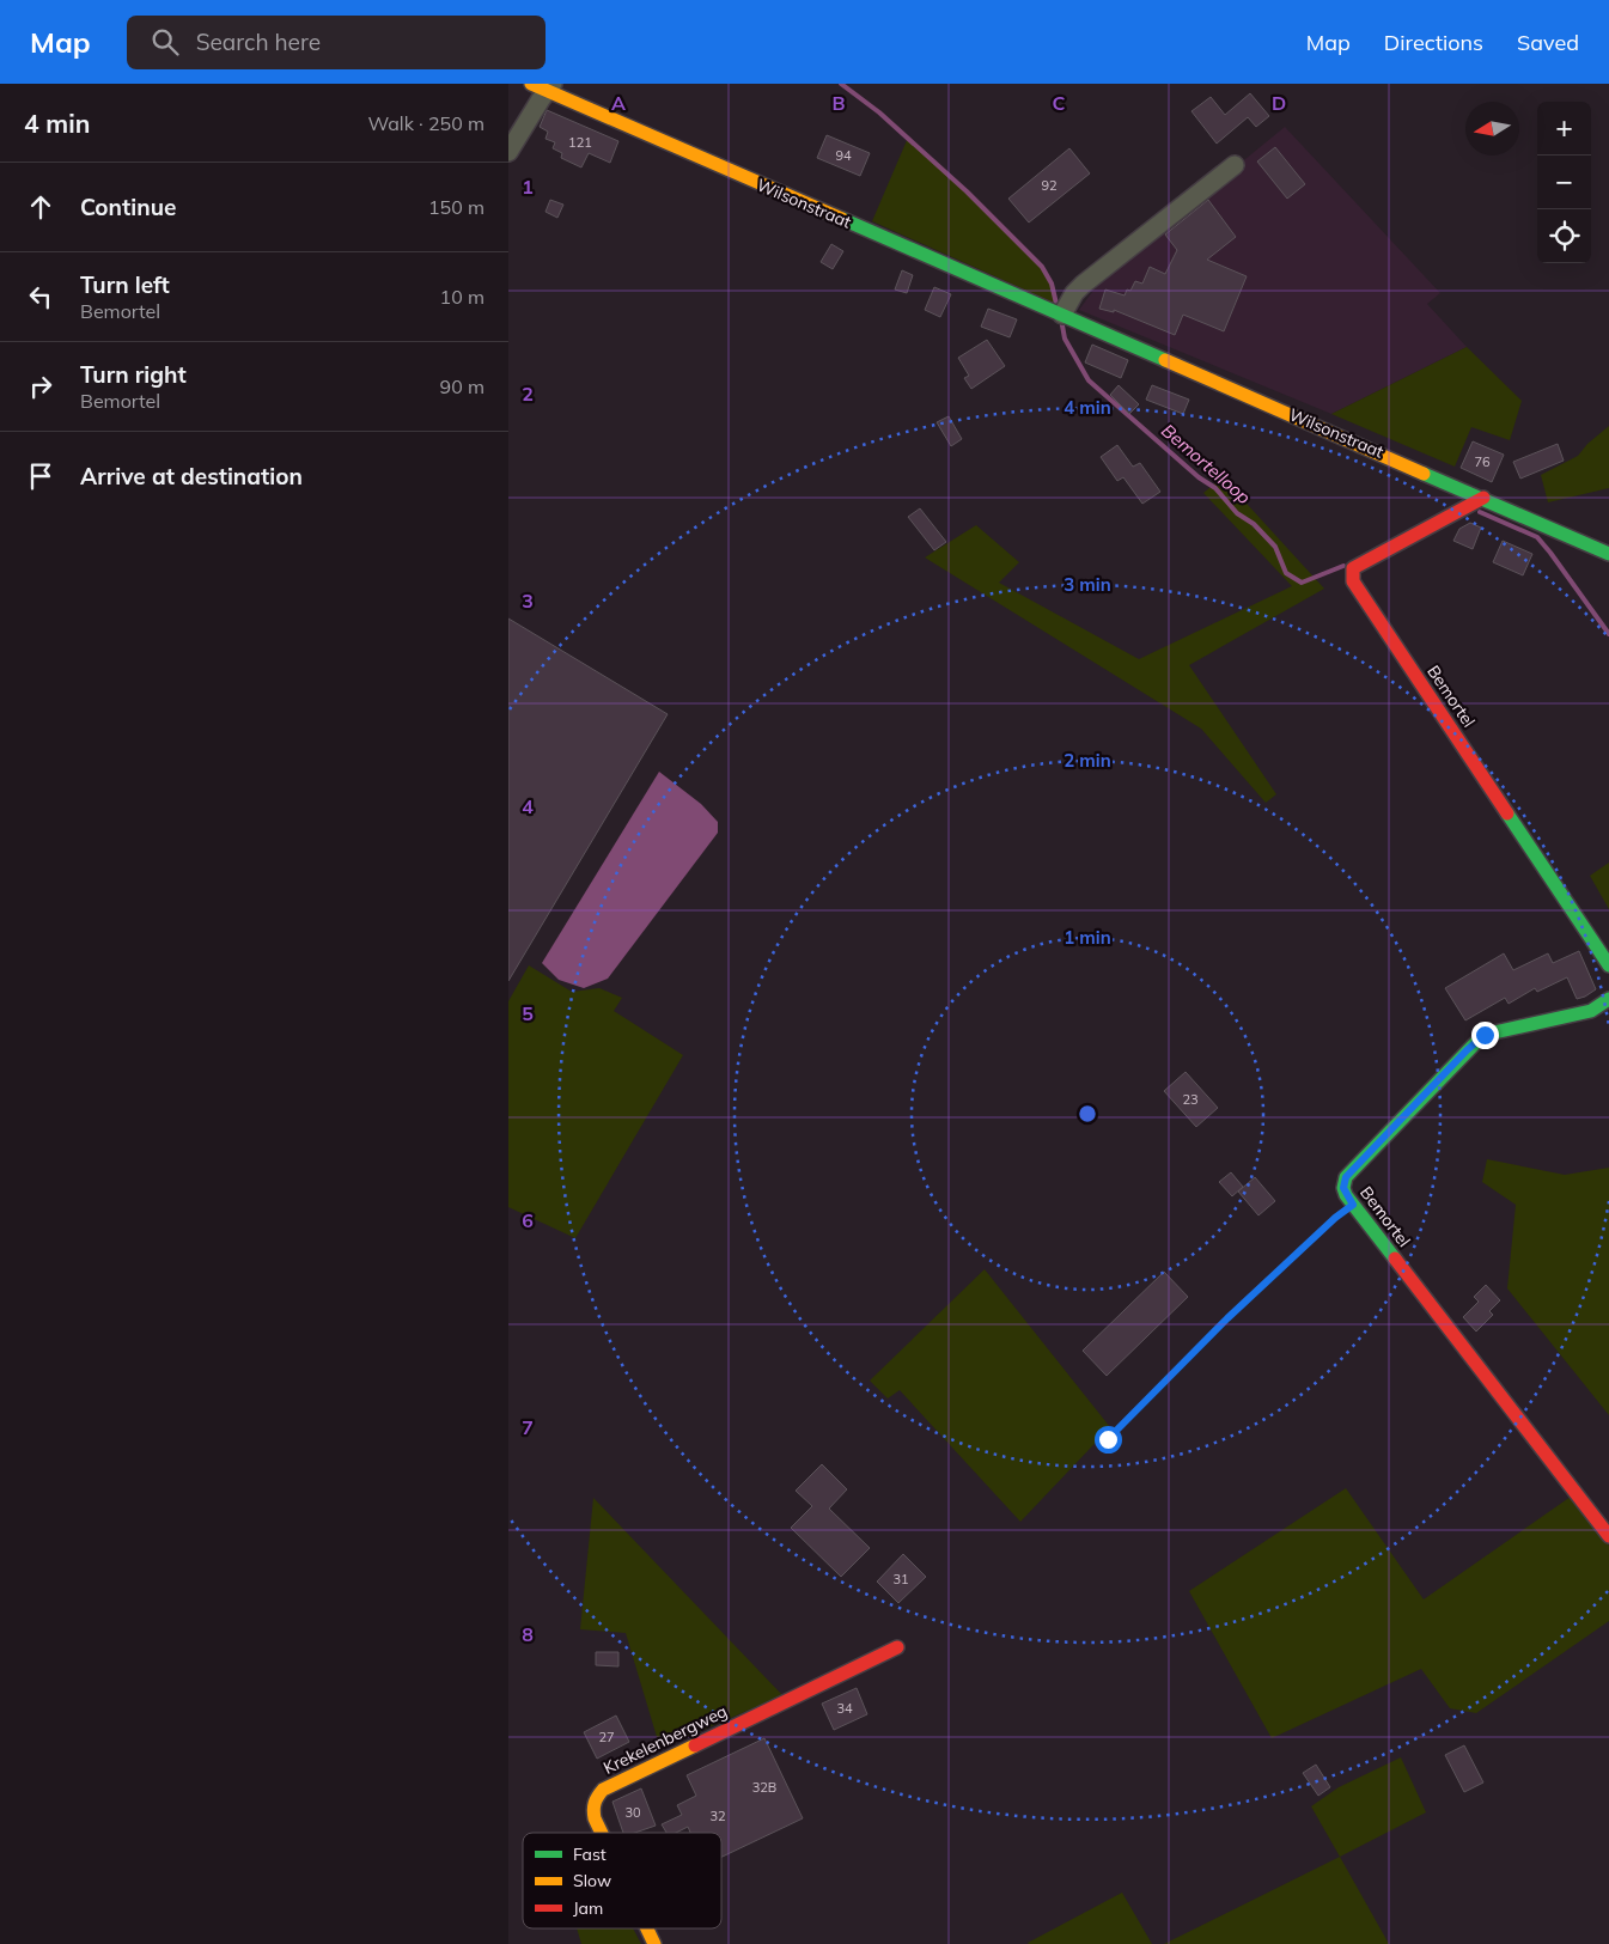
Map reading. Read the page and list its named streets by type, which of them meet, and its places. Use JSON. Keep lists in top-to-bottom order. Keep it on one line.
{"streets":{"street":["Wilsonstraat","Bemortel","Krekelenbergweg"]},"crossings":[["Wilsonstraat","Bemortel"]],"water":["Bemortelloop"],"house_numbers":["121","94","92","76","23","31","34","27","32B","30","32"],"legend":["Fast","Slow","Jam"],"north":"left","page":{"header":"Map","search":"Search here","nav":["Map","Directions","Saved"],"heading":["4 min","Walk · 250 m"],"map_buttons":["+","−"],"list":[["Continue","150 m"],["Turn left","Bemortel","10 m"],["Turn right","Bemortel","90 m"],"Arrive at destination"]},"grid":{"columns":["A","B","C","D"],"rows":["1","2","3","4","5","6","7","8"]},"rings":["4 min","3 min","2 min","1 min"]}
